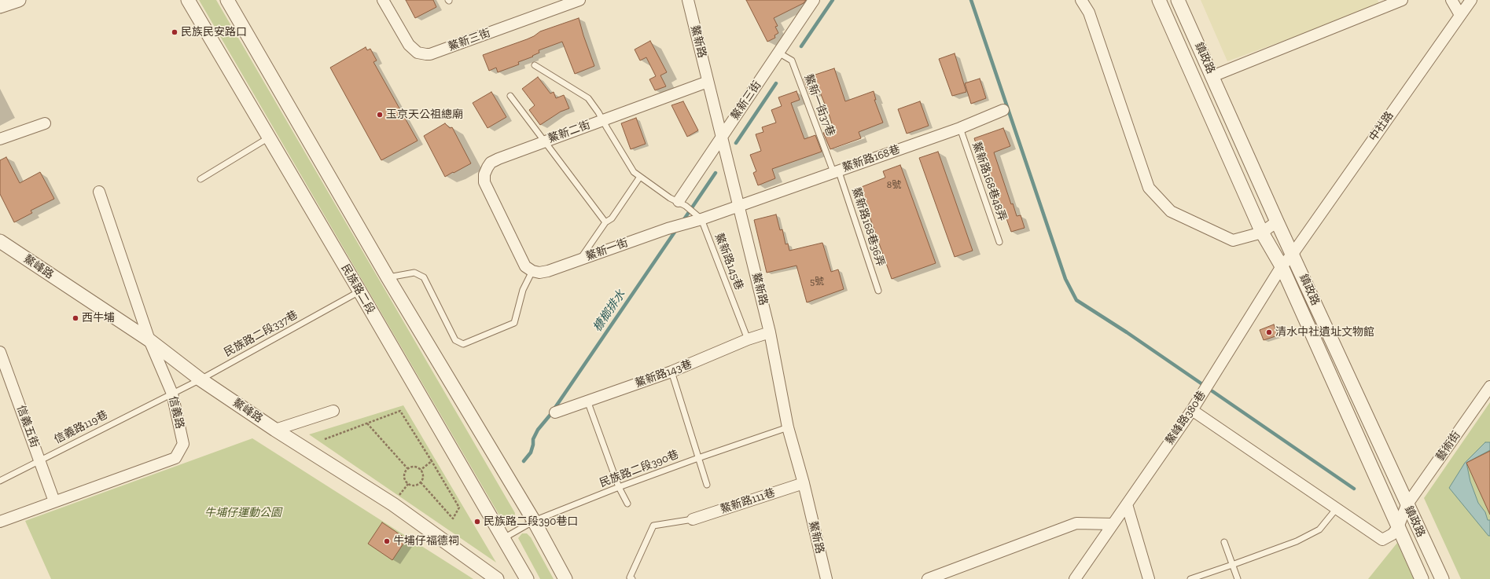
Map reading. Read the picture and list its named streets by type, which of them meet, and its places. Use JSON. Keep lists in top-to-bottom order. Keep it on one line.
{"streets":{"street":["鰲新三街","鰲新路","鎮政路","中社路","鰲新二街","鰲新路168巷","鰲新一街","鰲峰路","民族路二段","鰲新路143巷","信義路","鰲峰路380巷","信義五街","藝術街","鰲新路111巷"],"lane":["鰲新一街37巷","鰲新路168巷48弄","鰲新路168巷36弄","鰲新路145巷","民族路二段337巷","信義路119巷","民族路二段390巷"]},"crossings":[["鰲新三街","鰲新路"],["鰲新三街","鰲新一街37巷"],["鰲新路","鰲新二街"],["鰲新路","鰲新路168巷"],["鰲新路","鰲新一街"],["鰲新路","鰲新路143巷"],["鰲新路","民族路二段390巷"],["鰲新路","鰲新路111巷"],["鎮政路","中社路"],["鎮政路","鰲峰路380巷"],["鎮政路","藝術街"],["鰲新一街37巷","鰲新路168巷"],["鰲新一街37巷","鰲新路168巷36弄"],["中社路","鰲峰路380巷"],["鰲新二街","鰲新一街"],["鰲新路168巷","鰲新路168巷48弄"],["鰲新路168巷","鰲新路168巷36弄"],["鰲新路168巷","鰲新一街"],["鰲新一街","鰲新路145巷"],["鰲新路145巷","鰲新路143巷"],["鰲峰路","民族路二段337巷"],["鰲峰路","信義路"],["民族路二段","民族路二段337巷"],["民族路二段","民族路二段390巷"],["民族路二段337巷","信義路"],["民族路二段337巷","信義路119巷"],["信義路","信義五街"],["信義路","信義路119巷"],["信義五街","信義路119巷"]],"water":["槺榔排水"],"parks":["牛埔仔運動公園"],"places":["民族民安路口","玉京天公祖總廟","西牛埔","清水中社遺址文物館","民族路二段390巷口","牛埔仔福德祠"],"house_numbers":["8號","5號"]}
